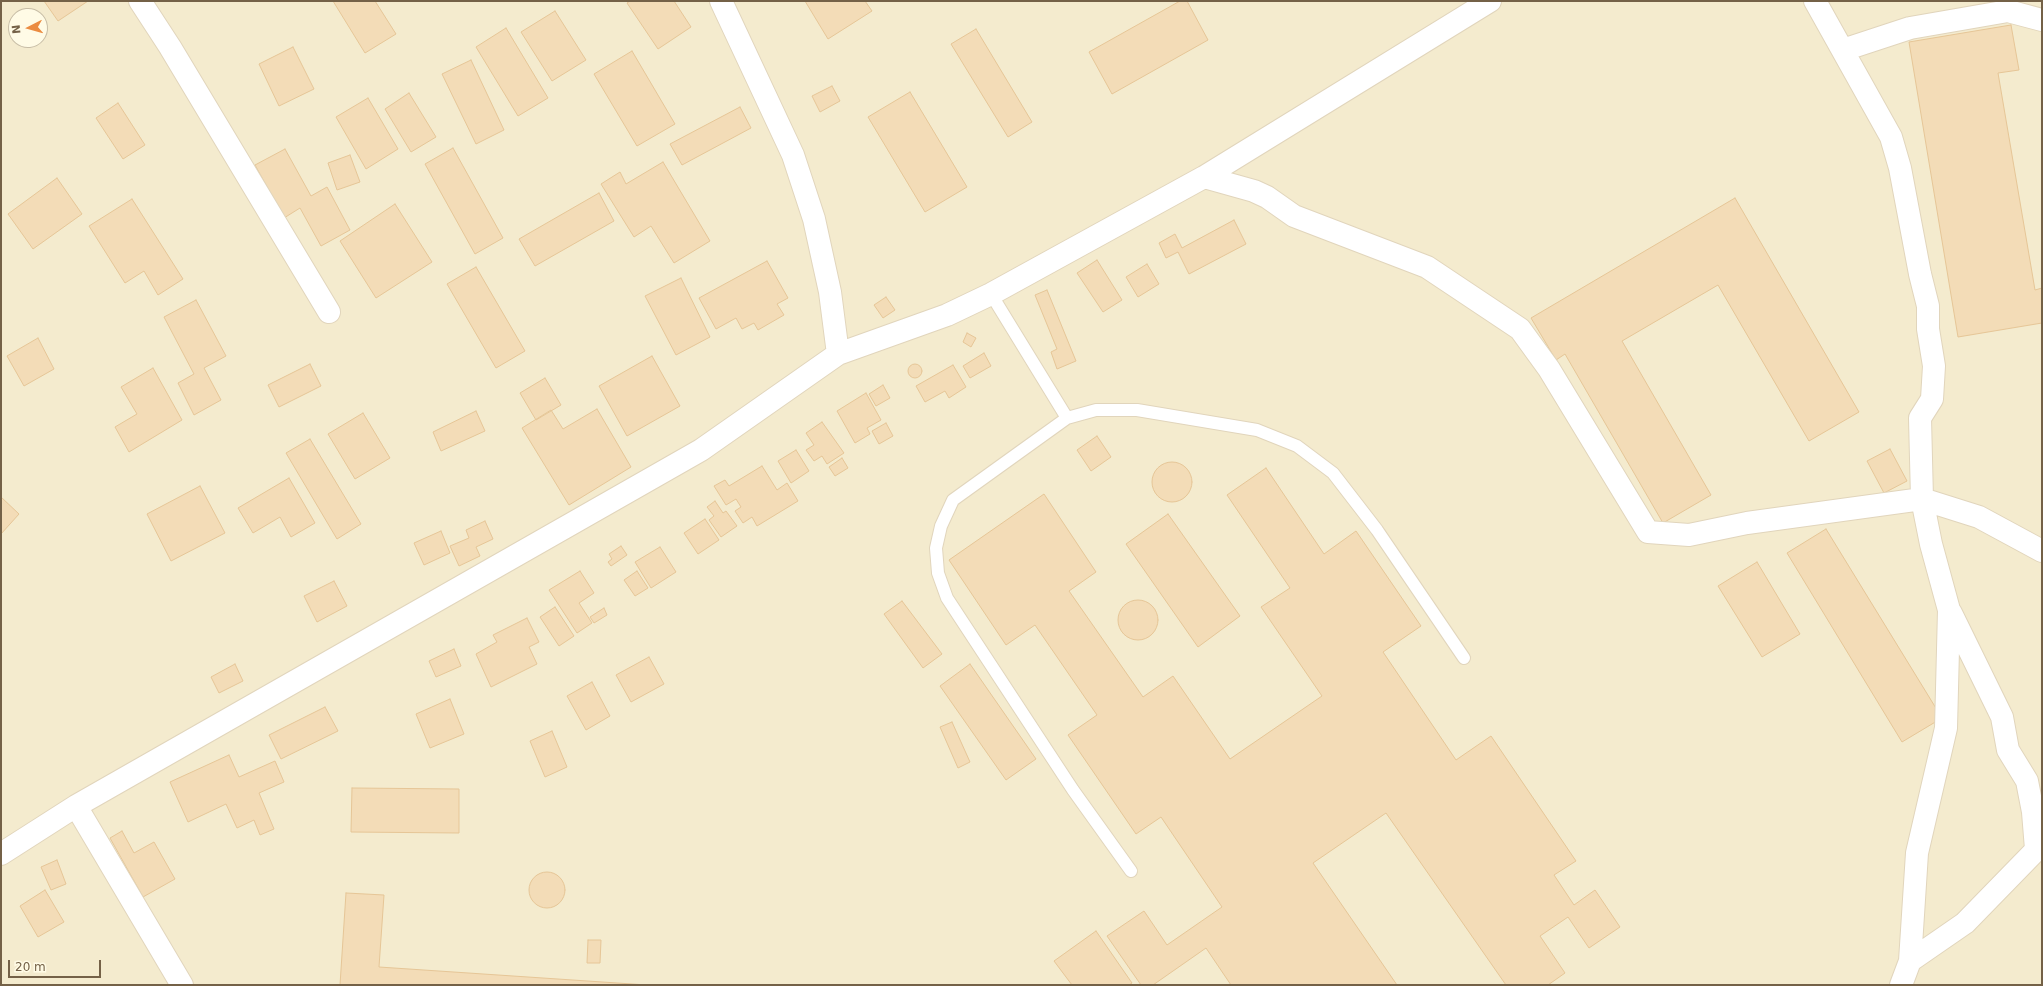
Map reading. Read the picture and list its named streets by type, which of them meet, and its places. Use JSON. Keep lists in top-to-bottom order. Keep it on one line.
{"scale_bar":"20 m","north":"left"}
